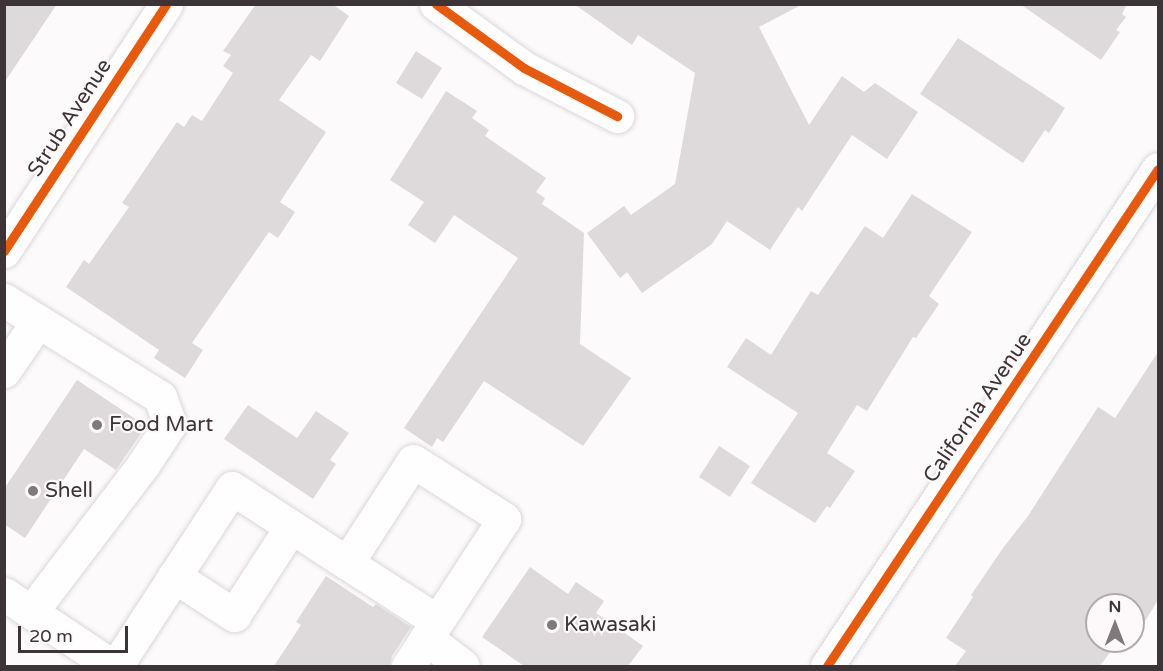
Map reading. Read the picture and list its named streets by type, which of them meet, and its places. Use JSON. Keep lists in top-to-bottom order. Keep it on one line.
{"streets":{"street":["Strub Avenue","California Avenue"]},"places":["Food Mart","Shell","Kawasaki"],"scale_bar":"20 m","north":"top"}
